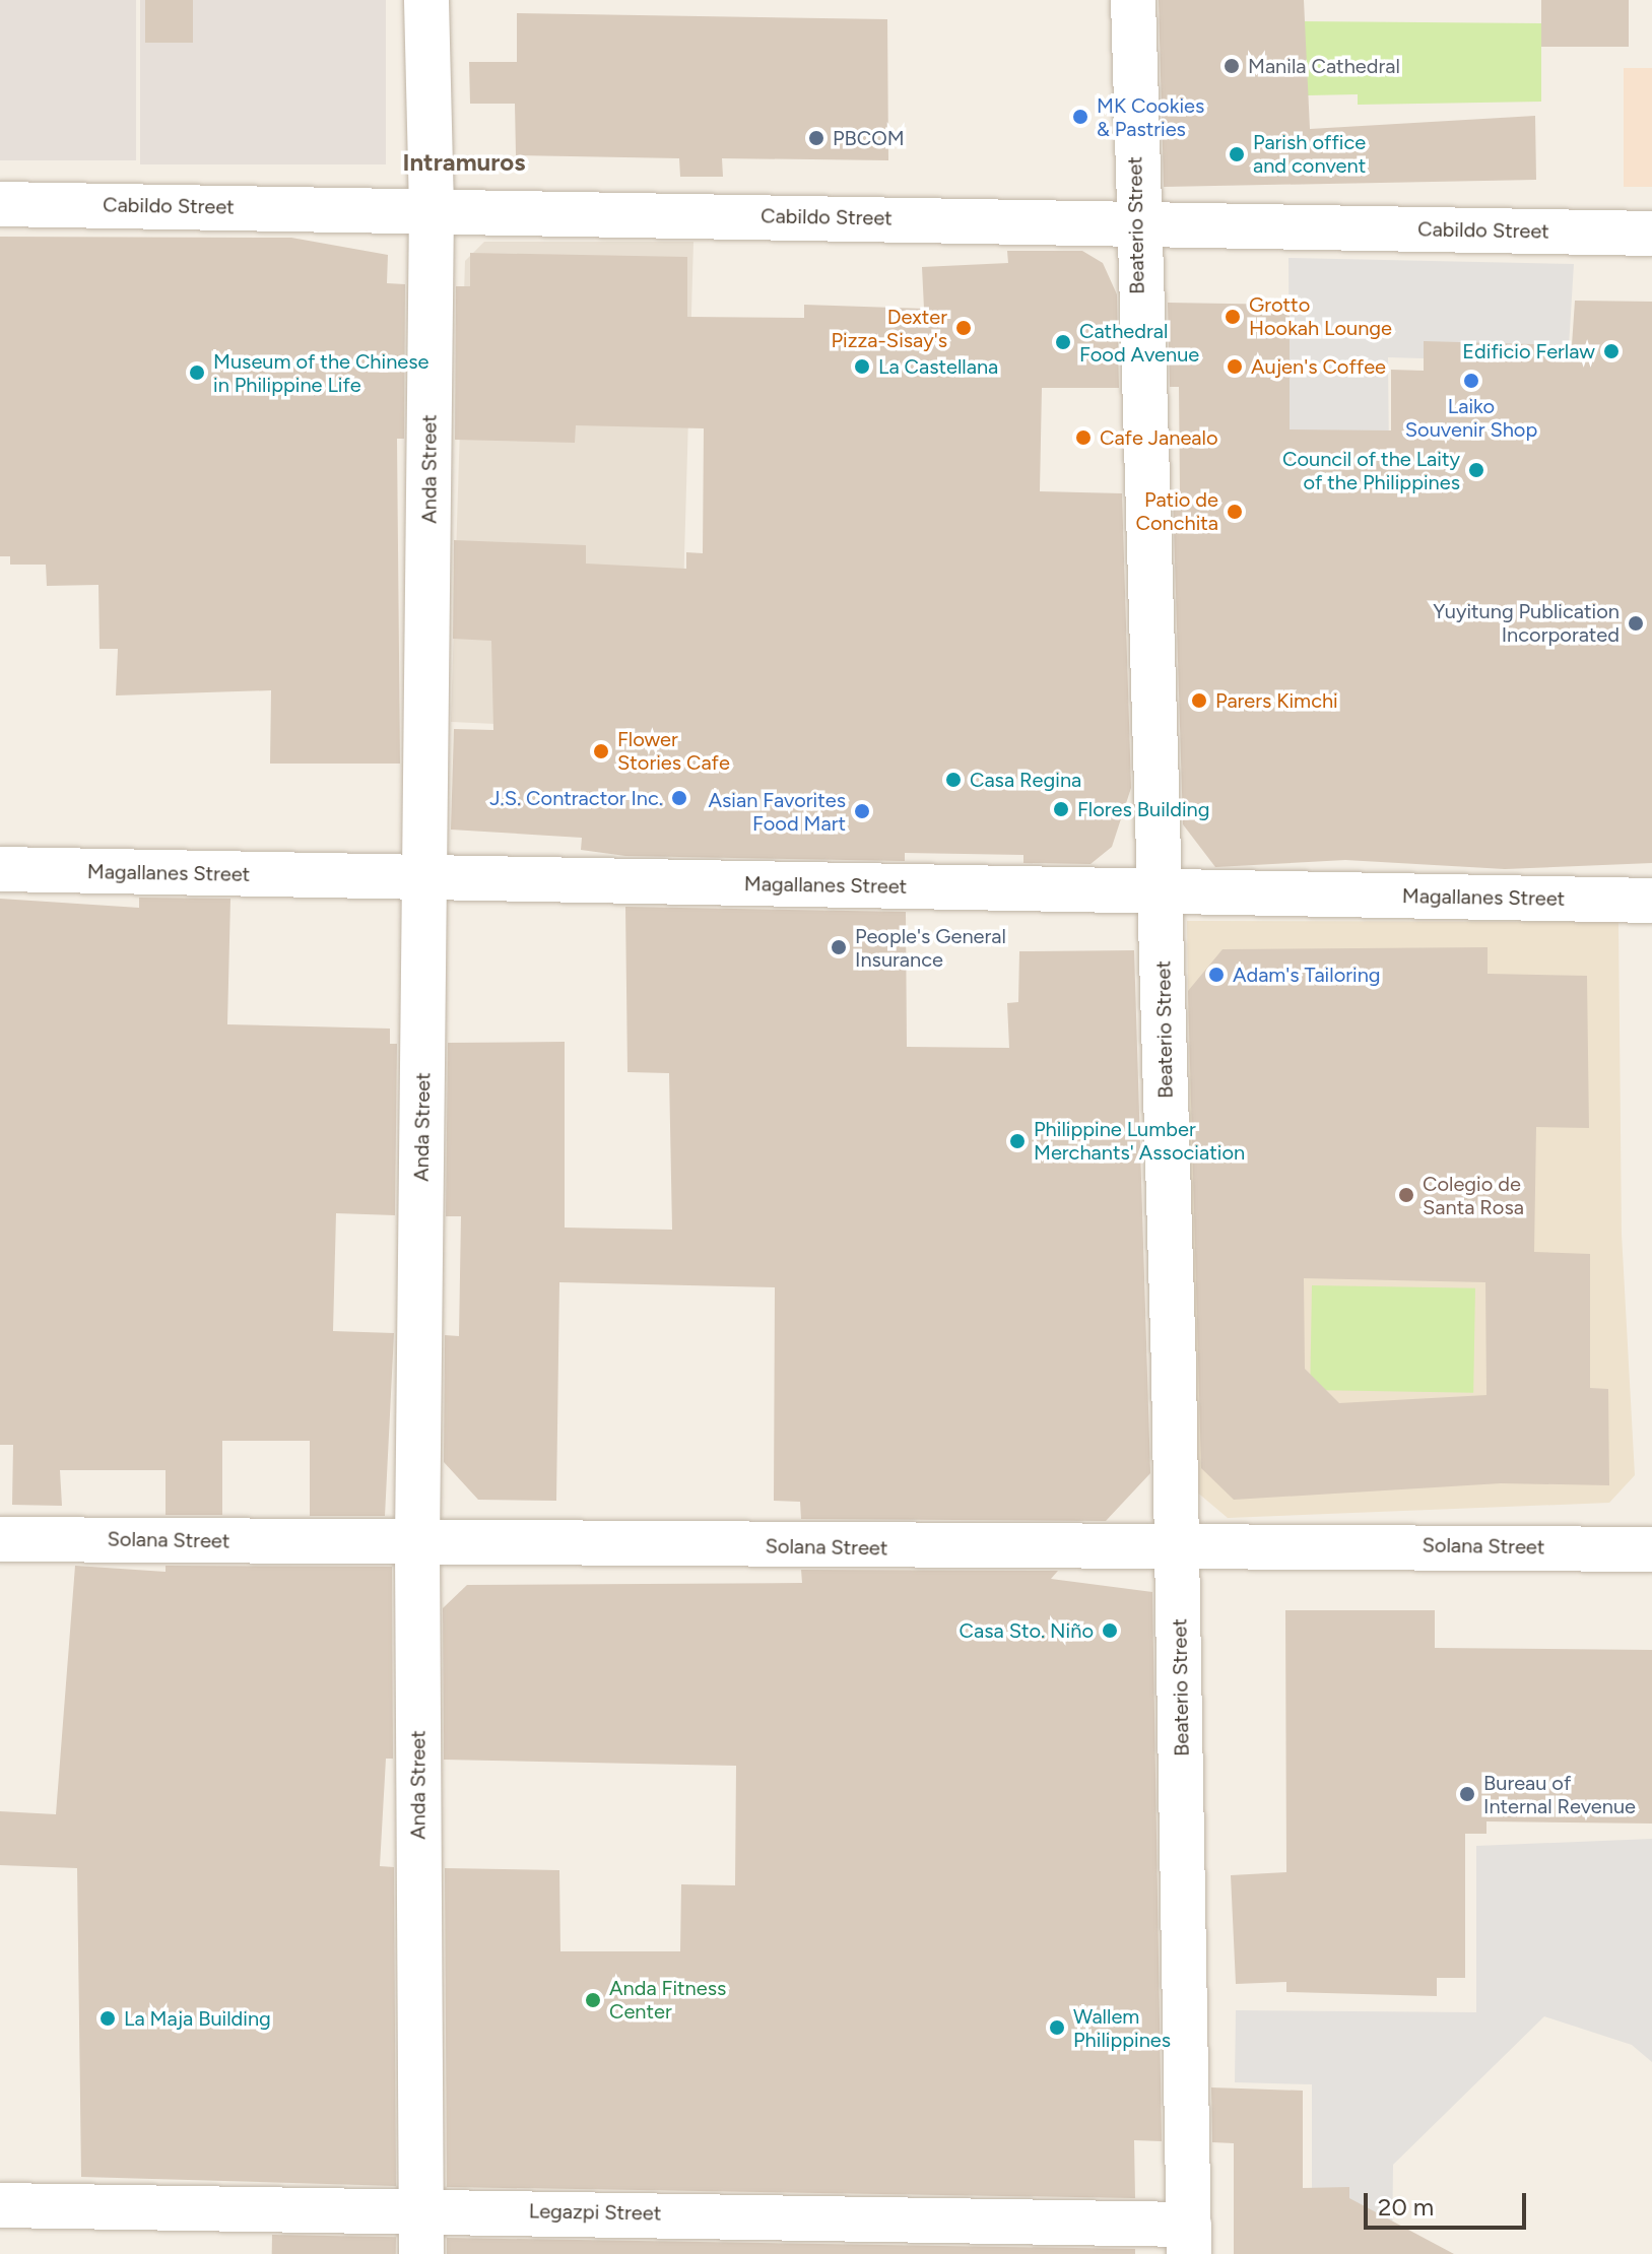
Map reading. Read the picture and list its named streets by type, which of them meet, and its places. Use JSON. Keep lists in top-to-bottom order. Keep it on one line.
{"streets":{"street":["Cabildo Street","Beaterio Street","Anda Street","Magallanes Street","Solana Street","Legazpi Street"]},"crossings":[["Cabildo Street","Beaterio Street"],["Cabildo Street","Anda Street"],["Beaterio Street","Magallanes Street"],["Beaterio Street","Solana Street"],["Beaterio Street","Legazpi Street"],["Anda Street","Magallanes Street"],["Anda Street","Solana Street"],["Anda Street","Legazpi Street"]],"districts":["Intramuros"],"places":["Manila Cathedral","MK Cookies & Pastries","PBCOM","Parish office and convent","Grotto Hookah Lounge","Dexter Pizza-Sisay's","Cathedral Food Avenue","Edificio Ferlaw","La Castellana","Aujen's Coffee","Museum of the Chinese in Philippine Life","Laiko Souvenir Shop","Cafe Janealo","Council of the Laity of the Philippines","Patio de Conchita","Yuyitung Publication Incorporated","Parers Kimchi","Flower Stories Cafe","Casa Regina","J.S. Contractor Inc.","Flores Building","Asian Favorites Food Mart","People's General Insurance","Adam's Tailoring","Philippine Lumber Merchants' Association","Colegio de Santa Rosa","Casa Sto. Niño","Bureau of Internal Revenue","Anda Fitness Center","La Maja Building","Wallem Philippines"],"scale_bar":"20 m"}
